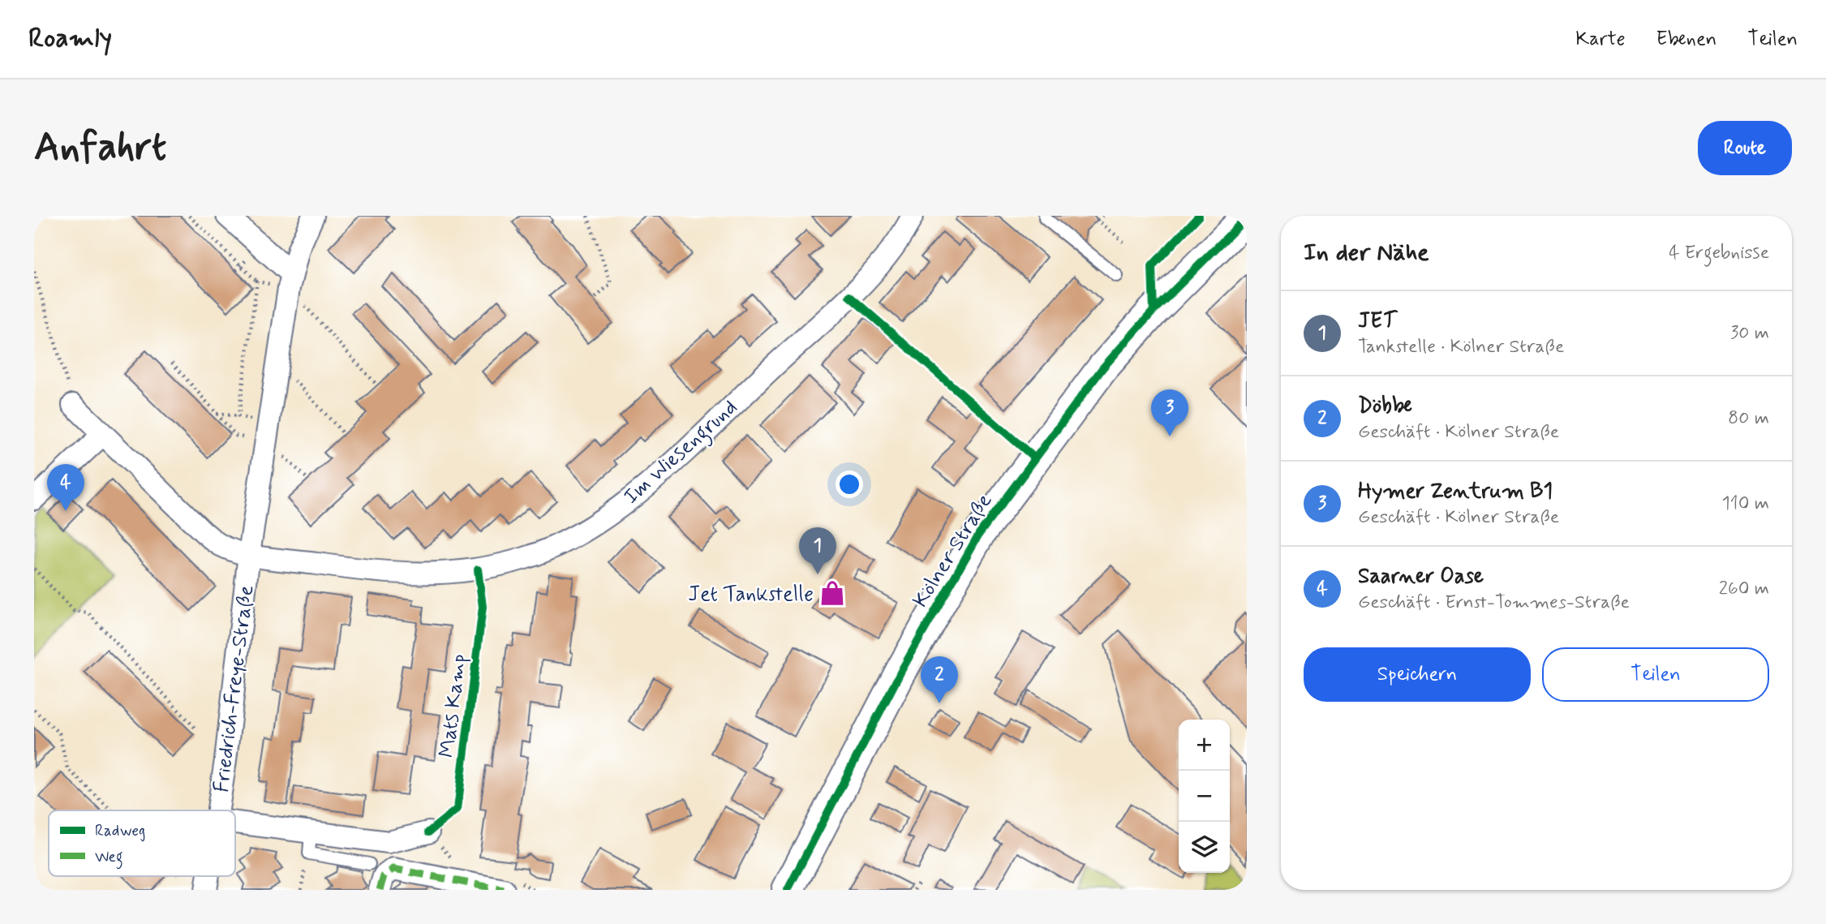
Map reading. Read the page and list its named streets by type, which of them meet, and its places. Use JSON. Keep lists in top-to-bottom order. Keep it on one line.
{"streets":{"main road":["Kölner Straße"],"street":["Im Wiesengrund","Friedrich-Freye-Straße"],"cycle path":["Mats Kamp"]},"crossings":[["Im Wiesengrund","Friedrich-Freye-Straße"],["Im Wiesengrund","Mats Kamp"]],"places":{"shop":["Jet Tankstelle"]},"legend":["Radweg","Weg"],"page":{"header":"Roamly","nav":["Karte","Ebenen","Teilen"],"buttons":["Route",["Speichern","Teilen"]],"title":"Anfahrt","heading":["In der Nähe","4 Ergebnisse"],"list":[{"mark":"1","name":"JET","note":"Tankstelle · Kölner Straße","value":"30 m"},{"mark":"2","name":"Döbbe","note":"Geschäft · Kölner Straße","value":"80 m"},{"mark":"3","name":"Hymer Zentrum B1","note":"Geschäft · Kölner Straße","value":"110 m"},{"mark":"4","name":"Saarner Oase","note":"Geschäft · Ernst-Tommes-Straße","value":"260 m"}],"pins":["3","4","1","2"],"map_buttons":["+","−"]}}
